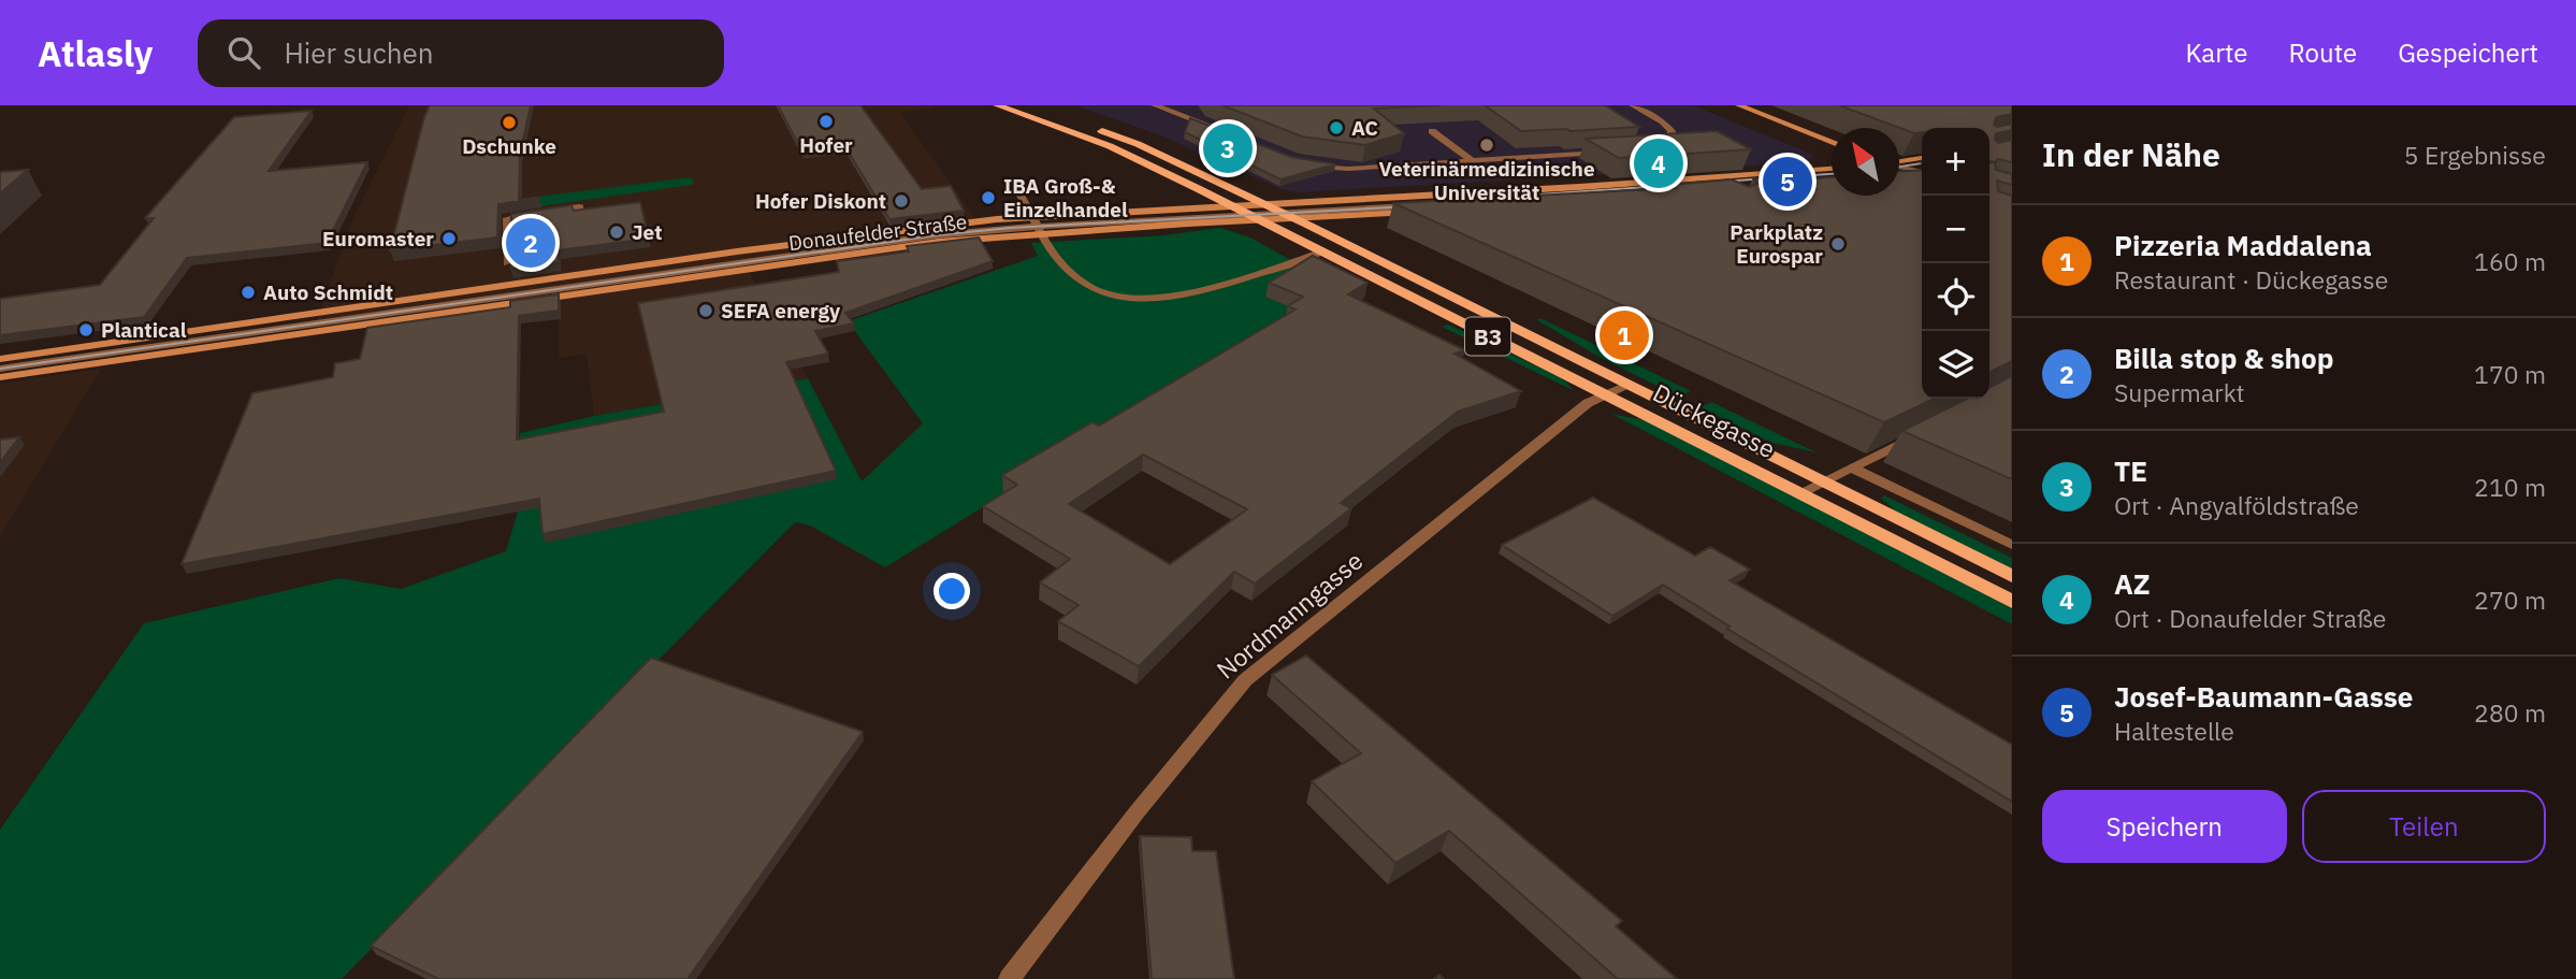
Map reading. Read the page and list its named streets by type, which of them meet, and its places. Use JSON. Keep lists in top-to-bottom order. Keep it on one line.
{"streets":{"main road":["Donaufelder Straße","B3","Dückegasse"],"street":["Nordmanngasse"]},"crossings":[["Donaufelder Straße","B3"],["Donaufelder Straße","Dückegasse"],["B3","Dückegasse"],["Dückegasse","Nordmanngasse"]],"places":["Hofer","Dschunke","AC","Veterinärmedizinische Universität","IBA Groß-& Einzelhandel","Hofer Diskont","Jet","Euromaster","Parkplatz Eurospar","Auto Schmidt","SEFA energy","Plantical"],"north":"top left","page":{"header":"Atlasly","search":"Hier suchen","nav":["Karte","Route","Gespeichert"],"heading":["In der Nähe","5 Ergebnisse"],"pins":["3","4","5","2","1"],"map_buttons":["+","−"],"list":[{"mark":"1","name":"Pizzeria Maddalena","note":"Restaurant · Dückegasse","value":"160 m"},{"mark":"2","name":"Billa stop & shop","note":"Supermarkt","value":"170 m"},{"mark":"3","name":"TE","note":"Ort · Angyalföldstraße","value":"210 m"},{"mark":"4","name":"AZ","note":"Ort · Donaufelder Straße","value":"270 m"},{"mark":"5","name":"Josef-Baumann-Gasse","note":"Haltestelle","value":"280 m"}],"buttons":["Speichern","Teilen"]}}
